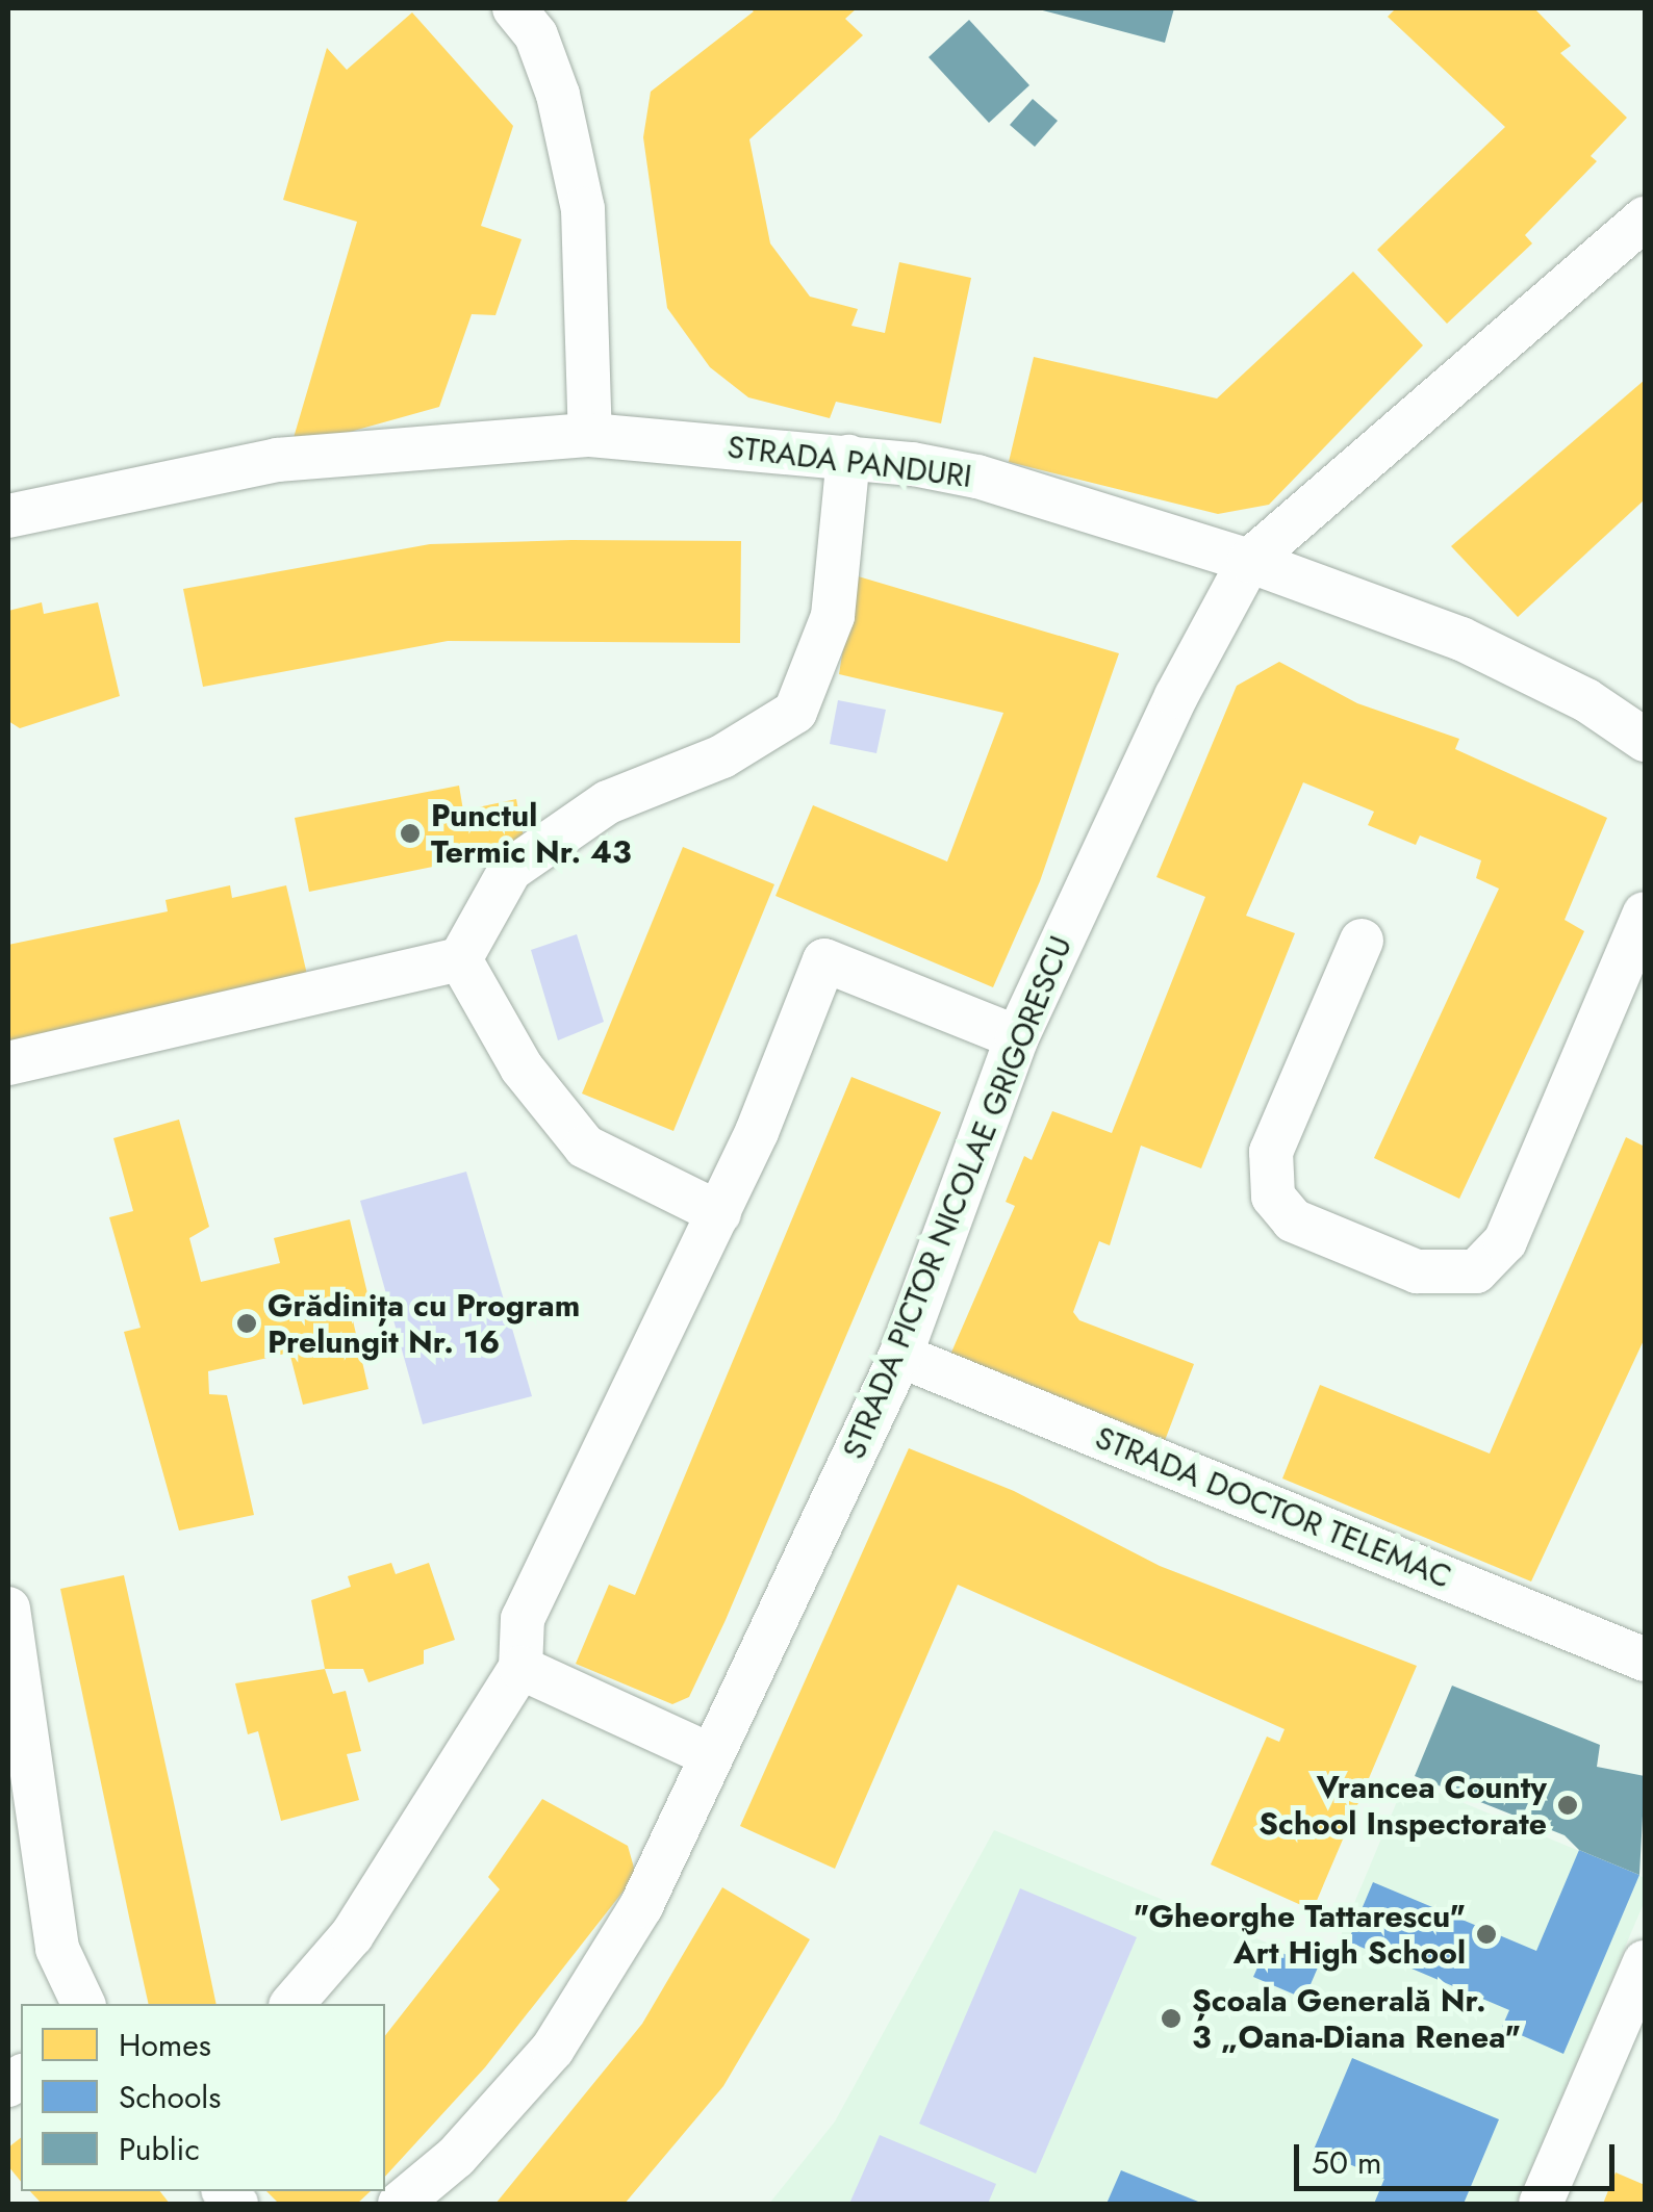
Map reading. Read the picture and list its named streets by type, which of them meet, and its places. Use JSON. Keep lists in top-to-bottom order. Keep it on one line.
{"streets":{"street":["STRADA PANDURI","STRADA PICTOR NICOLAE GRIGORESCU","STRADA DOCTOR TELEMAC"]},"crossings":[["STRADA PANDURI","STRADA PICTOR NICOLAE GRIGORESCU"],["STRADA PICTOR NICOLAE GRIGORESCU","STRADA DOCTOR TELEMAC"]],"places":["Punctul Termic Nr. 43","Grădinița cu Program Prelungit Nr. 16","Vrancea County School Inspectorate","\"Gheorghe Tattarescu\" Art High School","Școala Generală Nr. 3 „Oana-Diana Renea\""],"legend":["Homes","Schools","Public"],"scale_bar":"50 m"}
